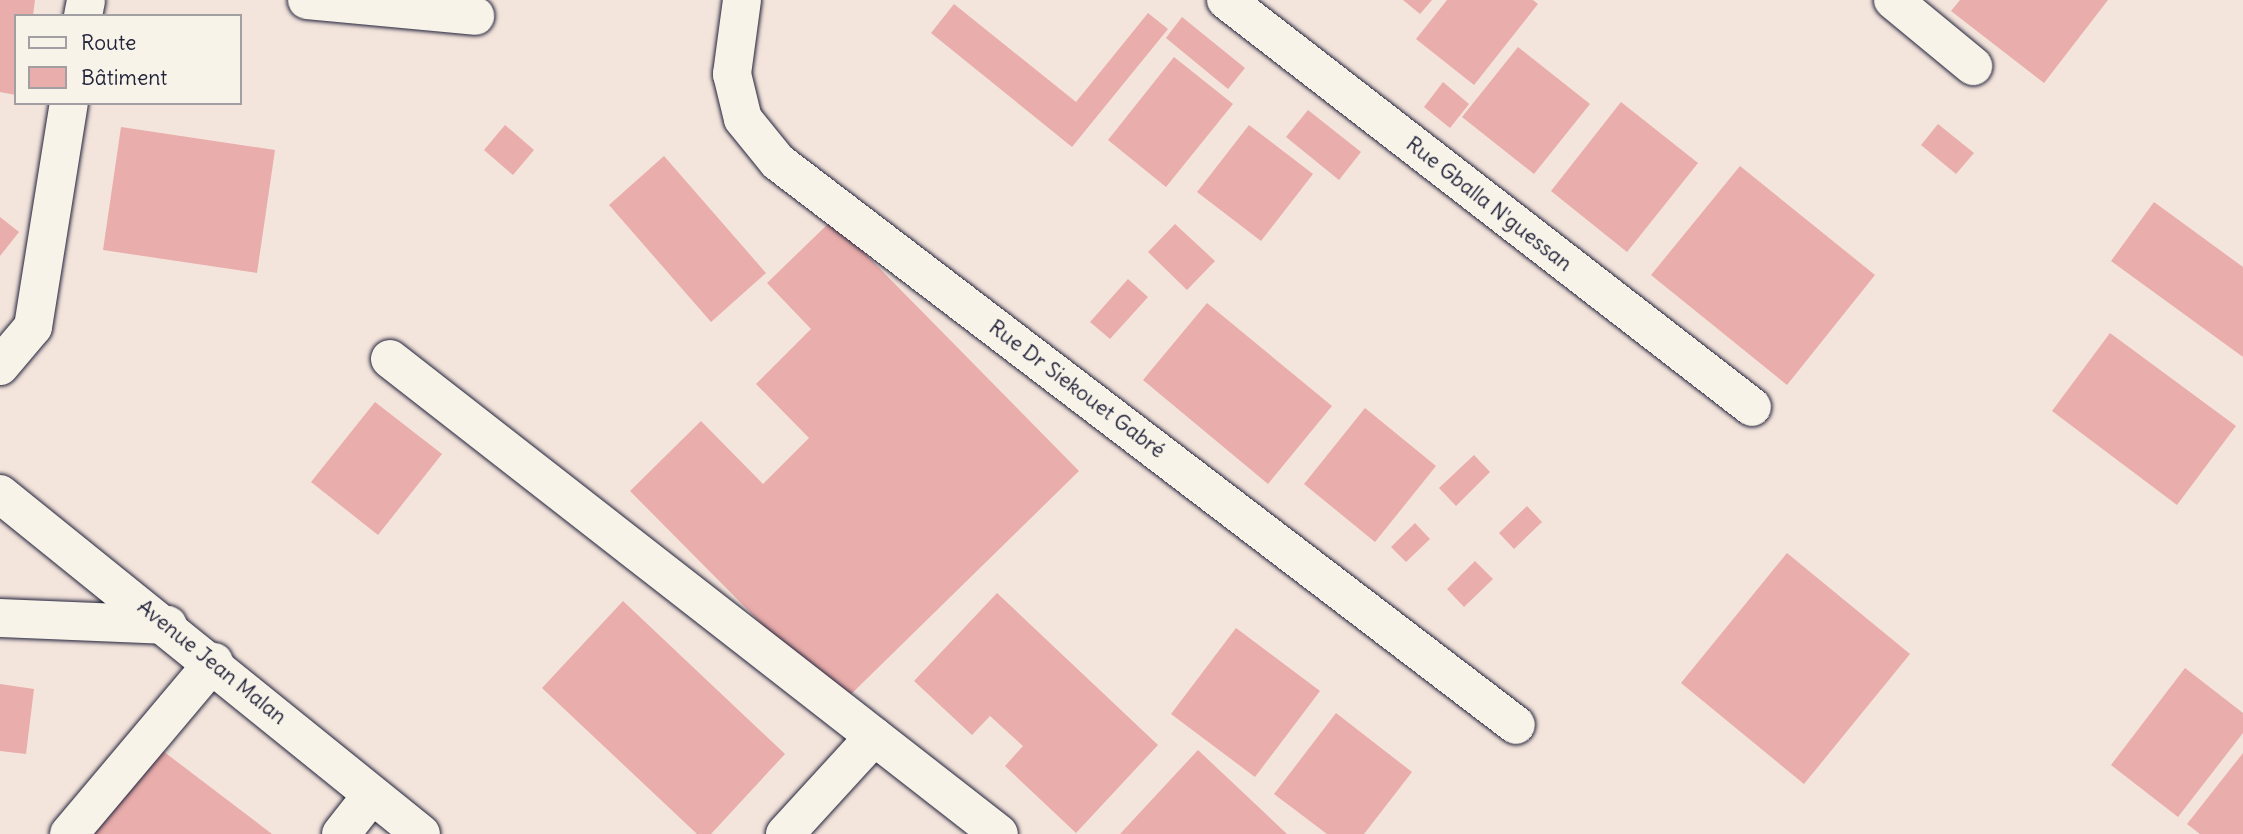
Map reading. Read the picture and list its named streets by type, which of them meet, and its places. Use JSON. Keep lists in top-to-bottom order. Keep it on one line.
{"streets":{"street":["Rue Gballa N'guessan","Rue Dr Siekouet Gabré","Avenue Jean Malan"]},"legend":["Route","Bâtiment"]}
